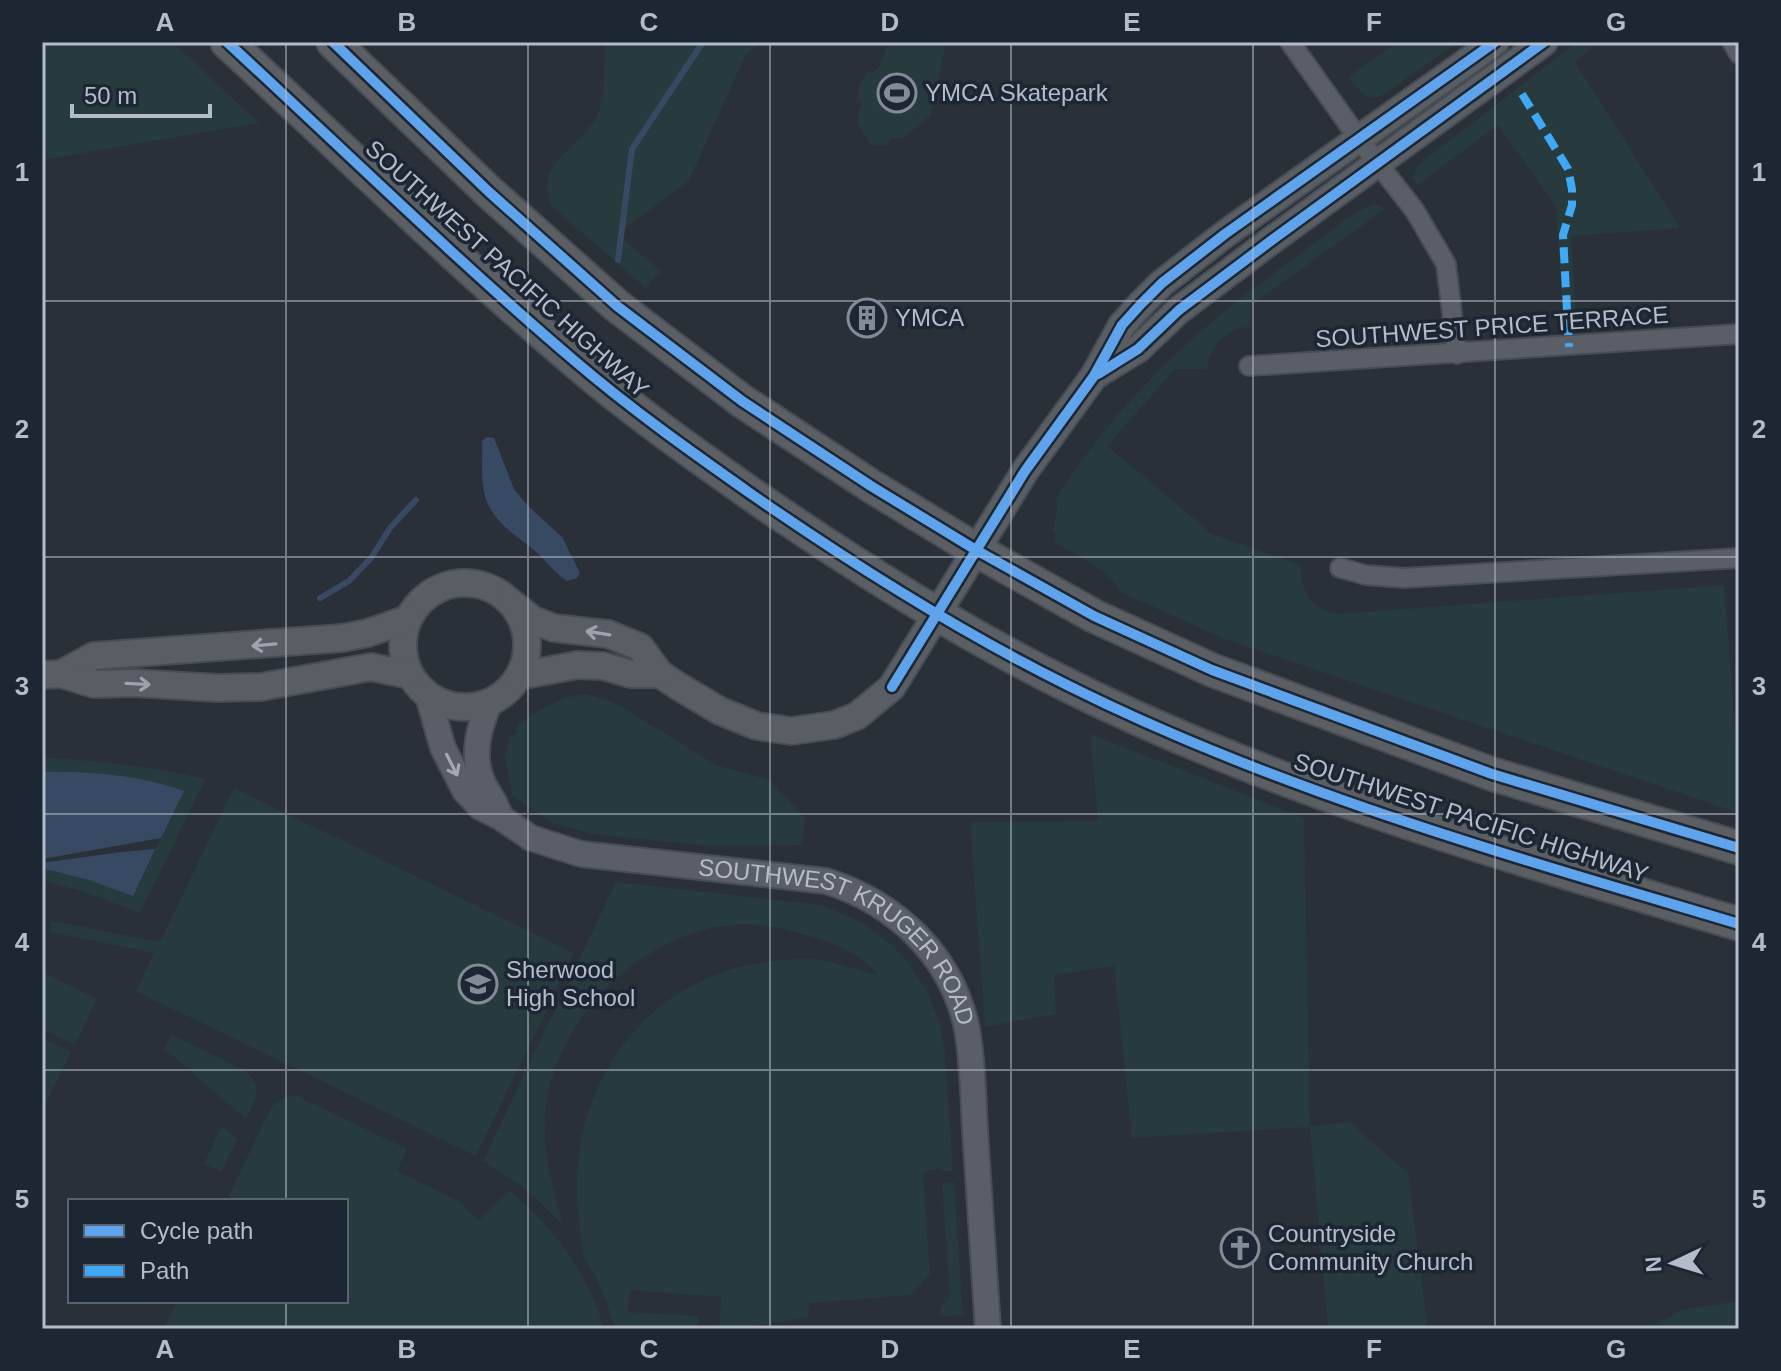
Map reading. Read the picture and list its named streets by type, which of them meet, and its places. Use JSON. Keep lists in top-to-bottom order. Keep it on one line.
{"streets":{"highway":["SOUTHWEST PACIFIC HIGHWAY"],"street":["SOUTHWEST PRICE TERRACE","SOUTHWEST KRUGER ROAD"]},"places":{"sports":["YMCA Skatepark"],"building":["YMCA"],"school or university":["Sherwood High School"],"church":["Countryside Community Church"]},"legend":["Cycle path","Path"],"scale_bar":"50 m","north":"left","grid":{"columns":["A","B","C","D","E","F","G"],"rows":["1","2","3","4","5"]}}
